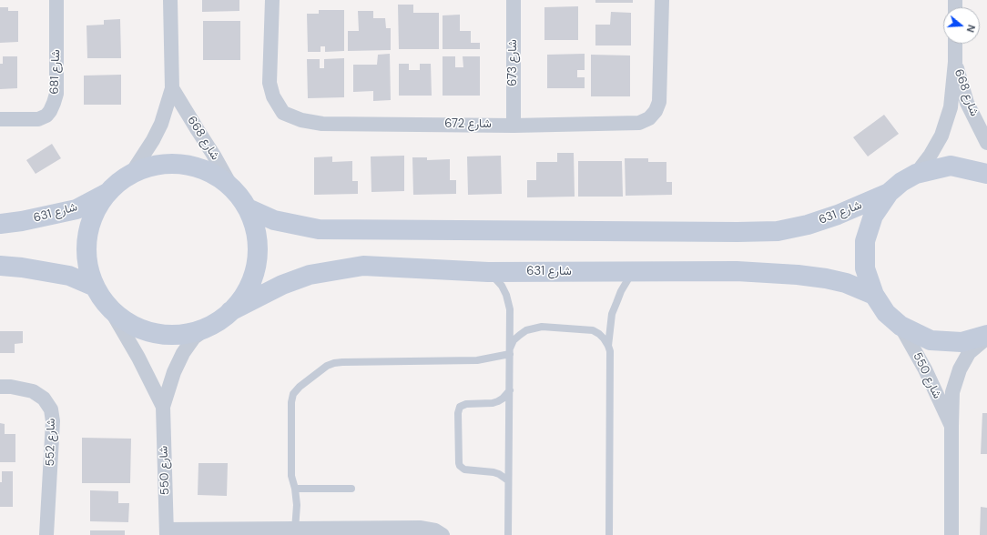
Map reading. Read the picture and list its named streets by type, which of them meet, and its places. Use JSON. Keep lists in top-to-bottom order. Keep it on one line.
{"streets":{"main road":["شارع 631"],"street":["شارع 673","شارع 681","شارع 668","شارع 672","شارع 550","شارع 552"]},"crossings":[["شارع 673","شارع 672"]],"north":"right"}
